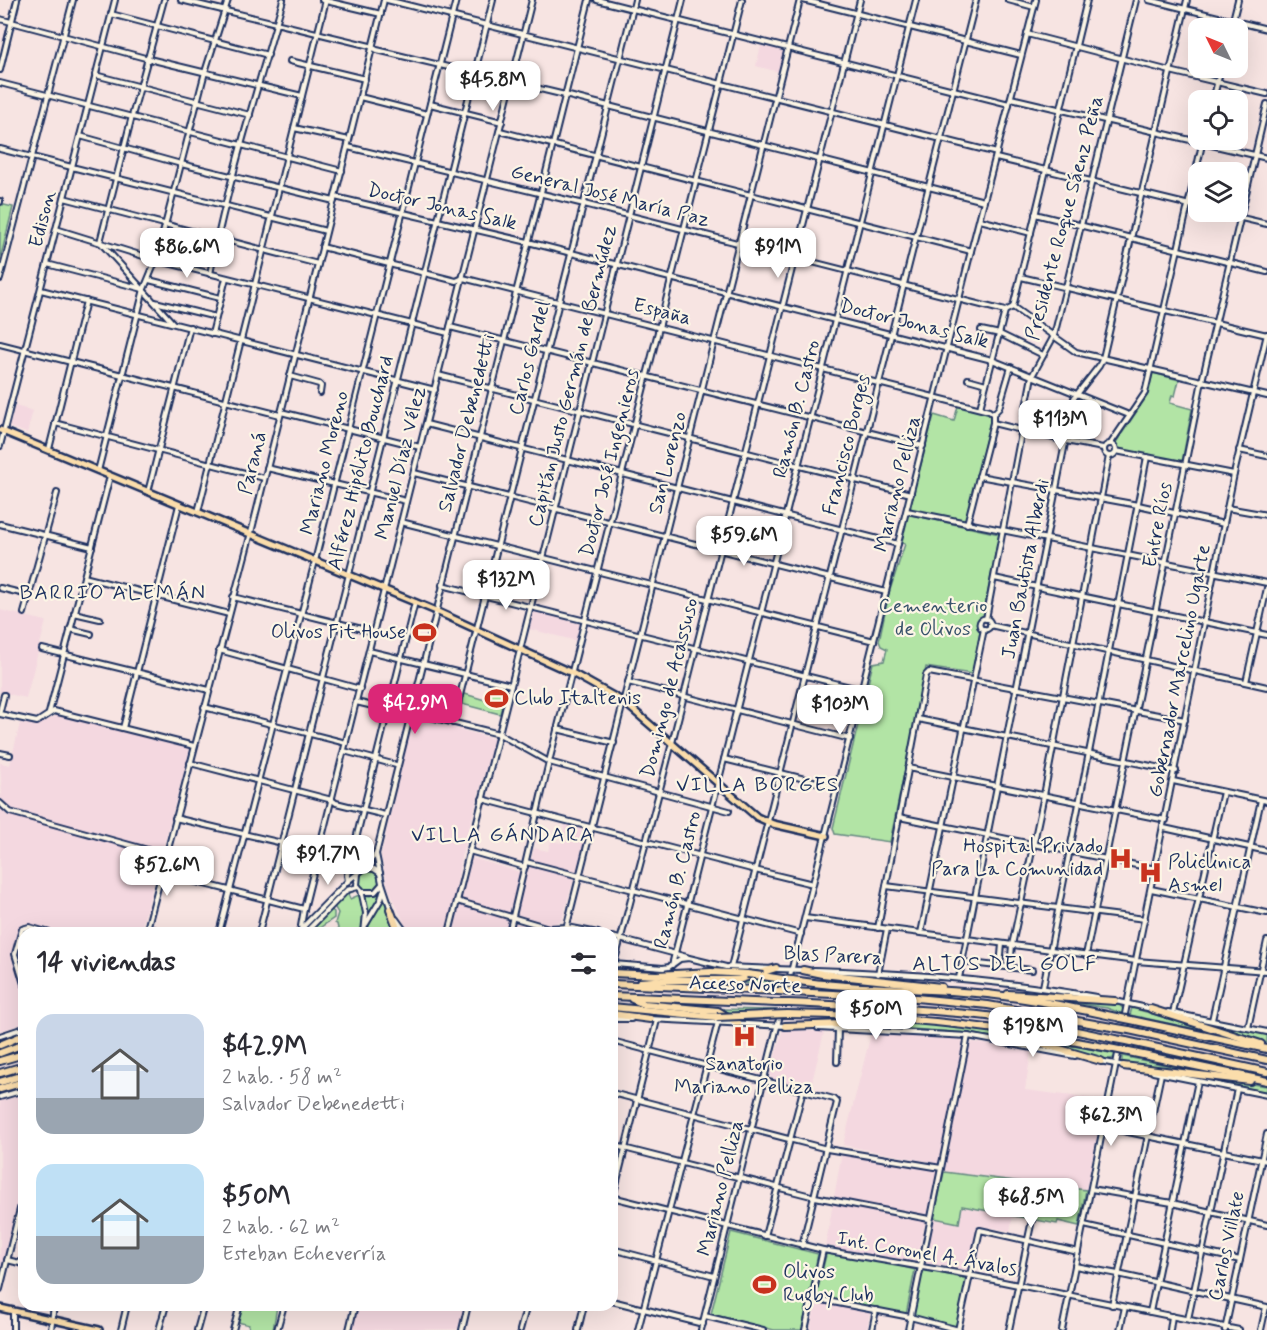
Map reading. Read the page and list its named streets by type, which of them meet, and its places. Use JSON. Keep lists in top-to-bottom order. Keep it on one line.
{"streets":{"highway":["Acceso Norte"],"street":["General José María Paz","Doctor Jonas Salk","Presidente Roque Sáenz Peña","Edison","España","Carlos Gardel","Capitán Justo Germán de Bermúdez","Ramón B. Castro","Salvador Debenedetti","Francisco Borges","Paraná","Mariano Moreno","Alférez Hipólito Bouchard","Manuel Díaz Vélez","Doctor José Ingenieros","San Lorenzo","Mariano Pelliza","Entre Ríos","Juan Bautista Alberdi","Gobernador Marcelino Ugarte","Domingo de Acassuso","Blas Parera","Carlos Villate","Int. Coronel A. Ávalos"]},"crossings":[["General José María Paz","Carlos Gardel"],["General José María Paz","Capitán Justo Germán de Bermúdez"],["General José María Paz","Ramón B. Castro"],["General José María Paz","Salvador Debenedetti"],["General José María Paz","Francisco Borges"],["General José María Paz","Paraná"],["General José María Paz","Mariano Moreno"],["General José María Paz","Alférez Hipólito Bouchard"],["General José María Paz","Manuel Díaz Vélez"],["General José María Paz","Doctor José Ingenieros"],["General José María Paz","San Lorenzo"],["General José María Paz","Mariano Pelliza"],["General José María Paz","Domingo de Acassuso"],["Doctor Jonas Salk","Presidente Roque Sáenz Peña"],["Doctor Jonas Salk","Edison"],["Doctor Jonas Salk","Carlos Gardel"],["Doctor Jonas Salk","Capitán Justo Germán de Bermúdez"],["Doctor Jonas Salk","Ramón B. Castro"],["Doctor Jonas Salk","Salvador Debenedetti"],["Doctor Jonas Salk","Francisco Borges"],["Doctor Jonas Salk","Paraná"],["Doctor Jonas Salk","Mariano Moreno"],["Doctor Jonas Salk","Alférez Hipólito Bouchard"],["Doctor Jonas Salk","Manuel Díaz Vélez"],["Doctor Jonas Salk","Doctor José Ingenieros"],["Doctor Jonas Salk","San Lorenzo"],["Doctor Jonas Salk","Mariano Pelliza"],["Doctor Jonas Salk","Juan Bautista Alberdi"],["Doctor Jonas Salk","Domingo de Acassuso"],["España","Carlos Gardel"],["España","Capitán Justo Germán de Bermúdez"],["España","Ramón B. Castro"],["España","Salvador Debenedetti"],["España","Francisco Borges"],["España","Paraná"],["España","Mariano Moreno"],["España","Alférez Hipólito Bouchard"],["España","Manuel Díaz Vélez"],["España","Doctor José Ingenieros"],["España","San Lorenzo"],["España","Mariano Pelliza"],["España","Domingo de Acassuso"],["Ramón B. Castro","Blas Parera"],["Francisco Borges","Blas Parera"],["Mariano Pelliza","Blas Parera"],["Mariano Pelliza","Int. Coronel A. Ávalos"],["Juan Bautista Alberdi","Blas Parera"],["Gobernador Marcelino Ugarte","Blas Parera"],["Domingo de Acassuso","Blas Parera"],["Carlos Villate","Int. Coronel A. Ávalos"]],"districts":["BARRIO ALEMÁN","VILLA BORGES","VILLA GÁNDARA","ALTOS DEL GOLF"],"parks":["Cementerio de Olivos"],"places":{"sports":["Olivos Fit House","Club Italtenis","Olivos Rugby Club"],"hospital":["Hospital Privado Para La Comunidad","Policlinica Asmel","Sanatorio Mariano Pelliza"]},"north":"top left","page":{"price":["$45.8M","$86.6M","$91M","$113M","$59.6M","$132M","$42.9M","$103M","$91.7M","$52.6M","$50M","$198M","$62.3M","$68.5M"],"heading":"14 viviendas","list":[{"name":"$42.9M","note":"2 hab. · 58 m² · Salvador Debenedetti"},{"name":"$50M","note":"2 hab. · 62 m² · Esteban Echeverría"}]}}
